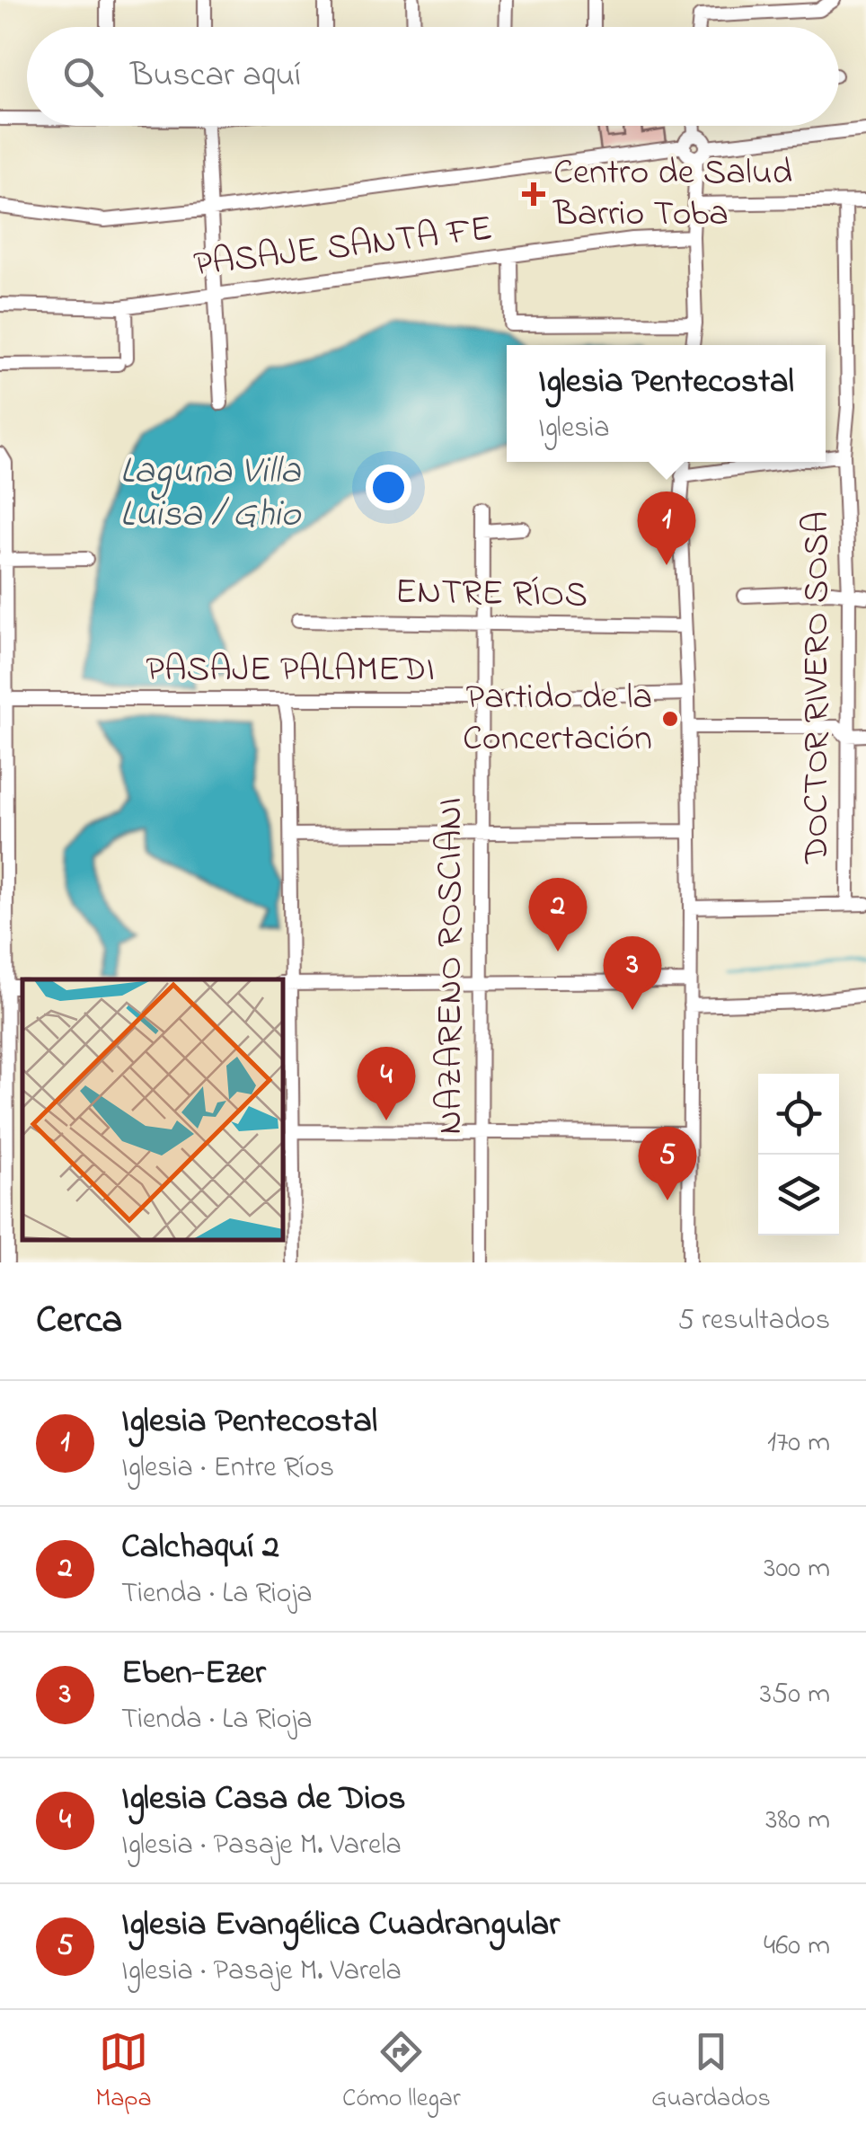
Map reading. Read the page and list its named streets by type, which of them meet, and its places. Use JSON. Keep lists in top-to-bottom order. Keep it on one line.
{"streets":{"street":["PASAJE SANTA FE","ENTRE RÍOS","PASAJE PALAMEDI","DOCTOR RIVERO SOSA","NAZARENO ROSCIANI"]},"crossings":[["ENTRE RÍOS","NAZARENO ROSCIANI"],["PASAJE PALAMEDI","NAZARENO ROSCIANI"]],"water":["Laguna Villa Luisa / Ghio"],"places":{"health":["Centro de Salud Barrio Toba"],"other":["Partido de la Concertación"]},"page":{"search":"Buscar aquí","popup":["Iglesia Pentecostal","Iglesia"],"pins":["1","2","3","4","5"],"heading":["Cerca","5 resultados"],"list":[{"mark":"1","name":"Iglesia Pentecostal","note":"Iglesia · Entre Ríos","value":"170 m"},{"mark":"2","name":"Calchaquí 2","note":"Tienda · La Rioja","value":"300 m"},{"mark":"3","name":"Eben-Ezer","note":"Tienda · La Rioja","value":"350 m"},{"mark":"4","name":"Iglesia Casa de Dios","note":"Iglesia · Pasaje M. Varela","value":"380 m"},{"mark":"5","name":"Iglesia Evangélica Cuadrangular","note":"Iglesia · Pasaje M. Varela","value":"460 m"}],"nav":["Mapa","Cómo llegar","Guardados"]}}
